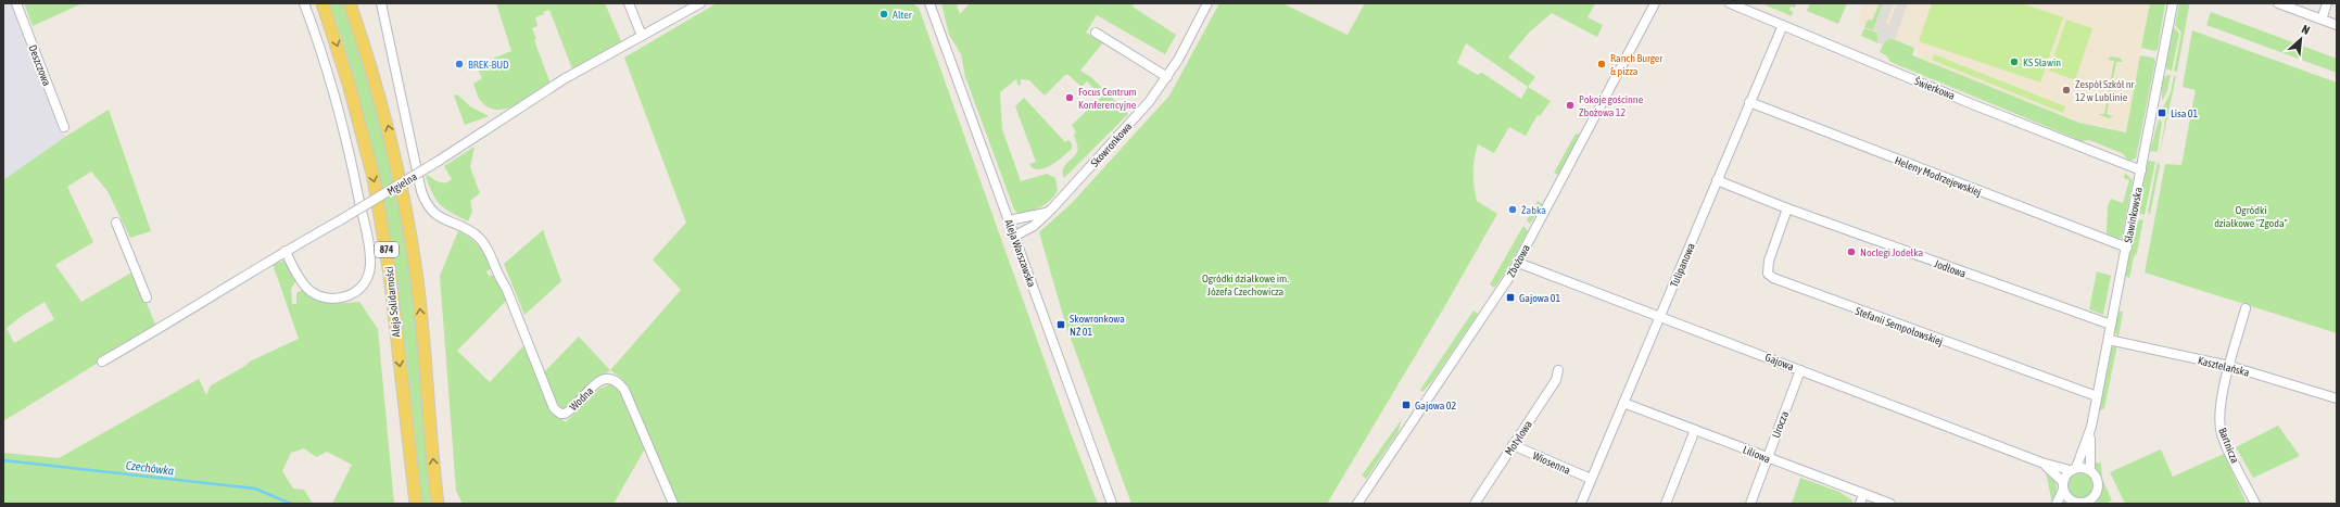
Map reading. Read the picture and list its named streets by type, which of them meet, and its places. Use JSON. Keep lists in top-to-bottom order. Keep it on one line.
{"streets":{"main road":["874","Aleja Solidarności"],"street":["Deszczowa","Świerkowa","Skowronkowa","Heleny Modrzejewskiej","Mgielna","Sławinkowska","Aleja Warszawska","Zbożowa","Tulipanowa","Jodłowa","Stefanii Sempołowskiej","Gajowa","Kasztelańska","Wodna","Urocza","Motylowa","Bartnicza","Liliowa","Wiosenna"]},"crossings":[["Świerkowa","Sławinkowska"],["Świerkowa","Tulipanowa"],["Skowronkowa","Aleja Warszawska"],["Heleny Modrzejewskiej","Sławinkowska"],["Heleny Modrzejewskiej","Tulipanowa"],["Sławinkowska","Jodłowa"],["Sławinkowska","Stefanii Sempołowskiej"],["Sławinkowska","Gajowa"],["Sławinkowska","Kasztelańska"],["Zbożowa","Gajowa"],["Tulipanowa","Jodłowa"],["Tulipanowa","Gajowa"],["Tulipanowa","Liliowa"],["Tulipanowa","Wiosenna"],["Jodłowa","Stefanii Sempołowskiej"],["Gajowa","Urocza"],["Kasztelańska","Bartnicza"],["Urocza","Liliowa"],["Motylowa","Wiosenna"]],"water":["Czechówka"],"parks":["Ogródki działkowe \"Zgoda\"","Ogródki działkowe im. Józefa Czechowicza"],"places":{"other":["Alter","KS Sławin","BREK-BUD","Ranch Burger & pizza","Zespół Szkół nr 12 w Lublinie","Focus Centrum Konferencyjne","Pokoje gościnne Zbożowa 12","Żabka","Noclegi Jodełka"],"transit":["Lisa 01","Gajowa 01","Skowronkowa NŻ 01","Gajowa 02"]},"north":"top right"}
